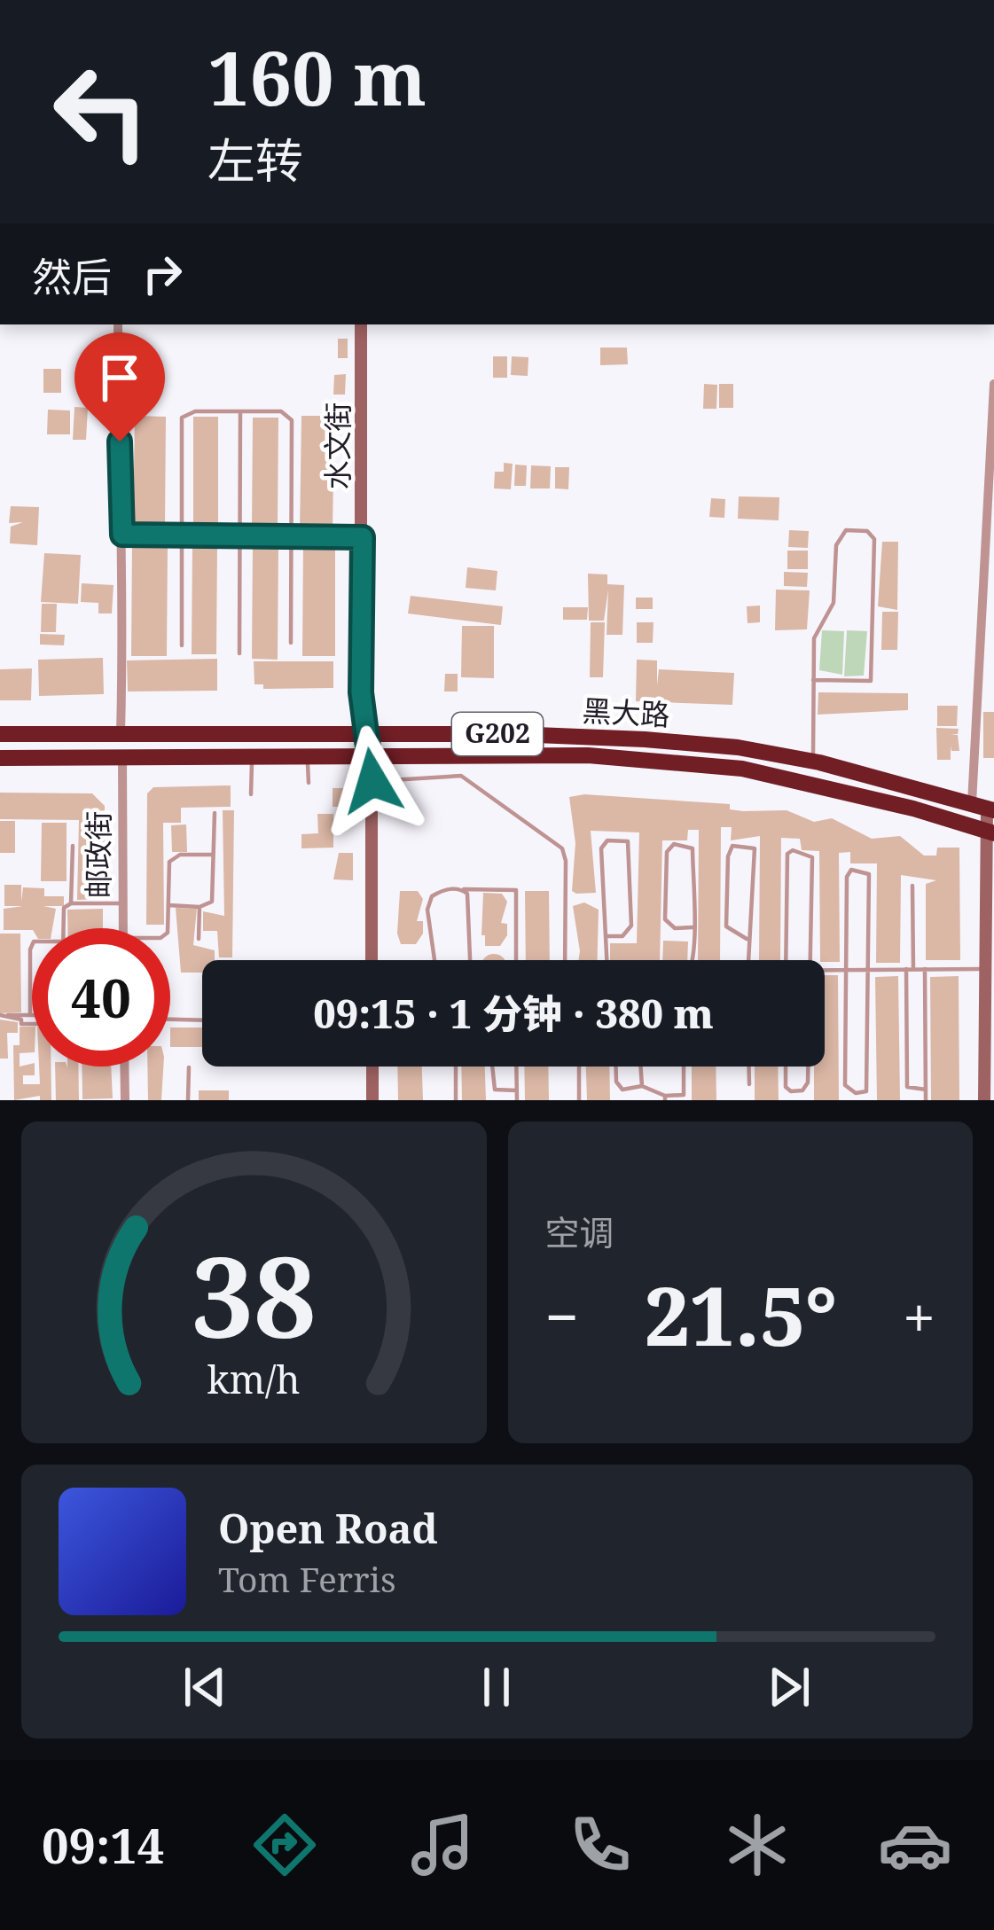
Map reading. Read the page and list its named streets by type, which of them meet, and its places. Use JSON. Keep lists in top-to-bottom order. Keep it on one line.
{"streets":{"highway":["黑大路","G202"],"street":["水文街","邮政街"]},"crossings":[["水文街","黑大路"],["黑大路","邮政街"]],"page":{"turn":["160 m","左转"],"then":"然后","limit":"40","trip":"09:15 · 1 分钟 · 380 m","tile":"空调","heat":["−","21.5°","+"],"song":["Open Road","Tom Ferris"],"tabs":"09:14","gauge":["38","km/h"]}}
